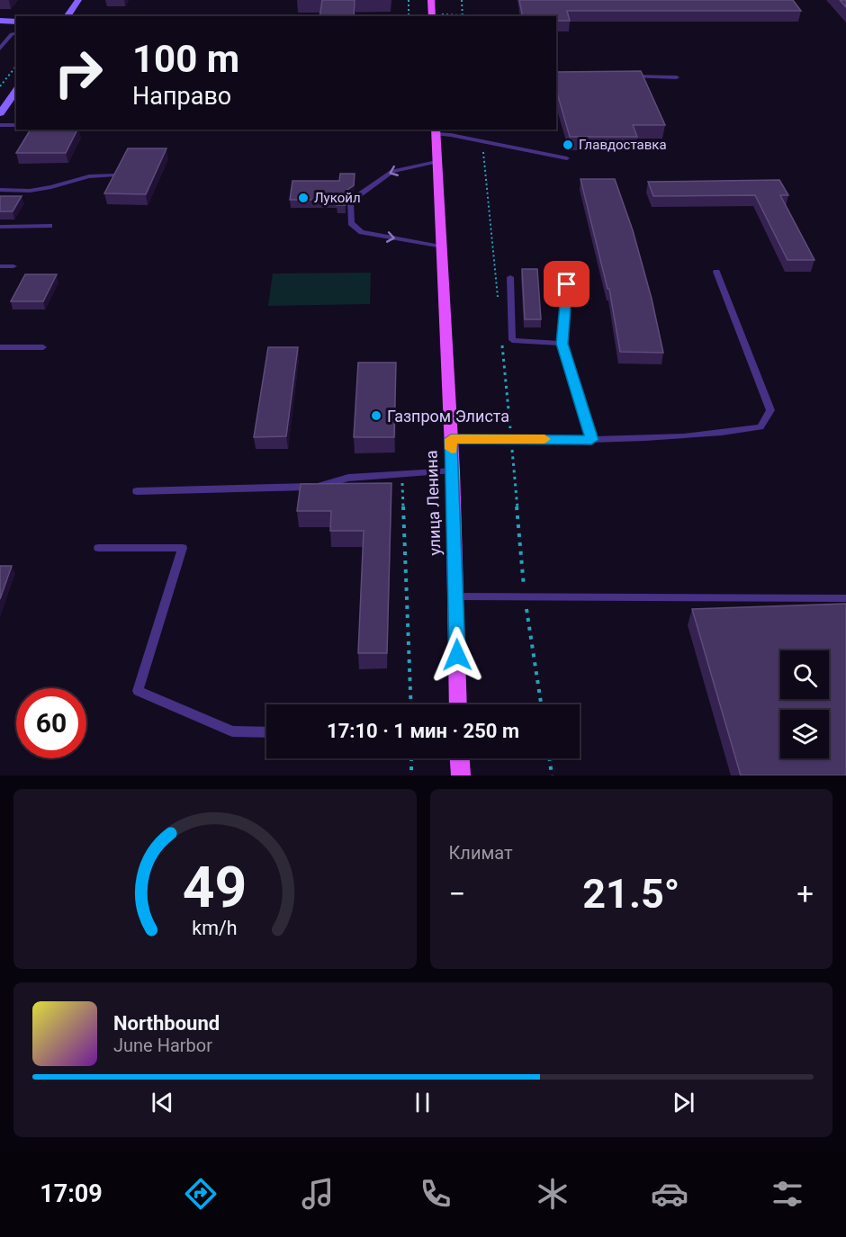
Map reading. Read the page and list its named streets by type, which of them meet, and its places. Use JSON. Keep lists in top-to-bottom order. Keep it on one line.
{"streets":{"main road":["улица Ленина"]},"places":["Главдоставка","Лукойл","Газпром Элиста"],"page":{"turn":["100 m","Направо"],"limit":"60","trip":"17:10 · 1 мин · 250 m","tile":"Климат","heat":["−","21.5°","+"],"song":["Northbound","June Harbor"],"tabs":"17:09","gauge":["49","km/h"]}}
